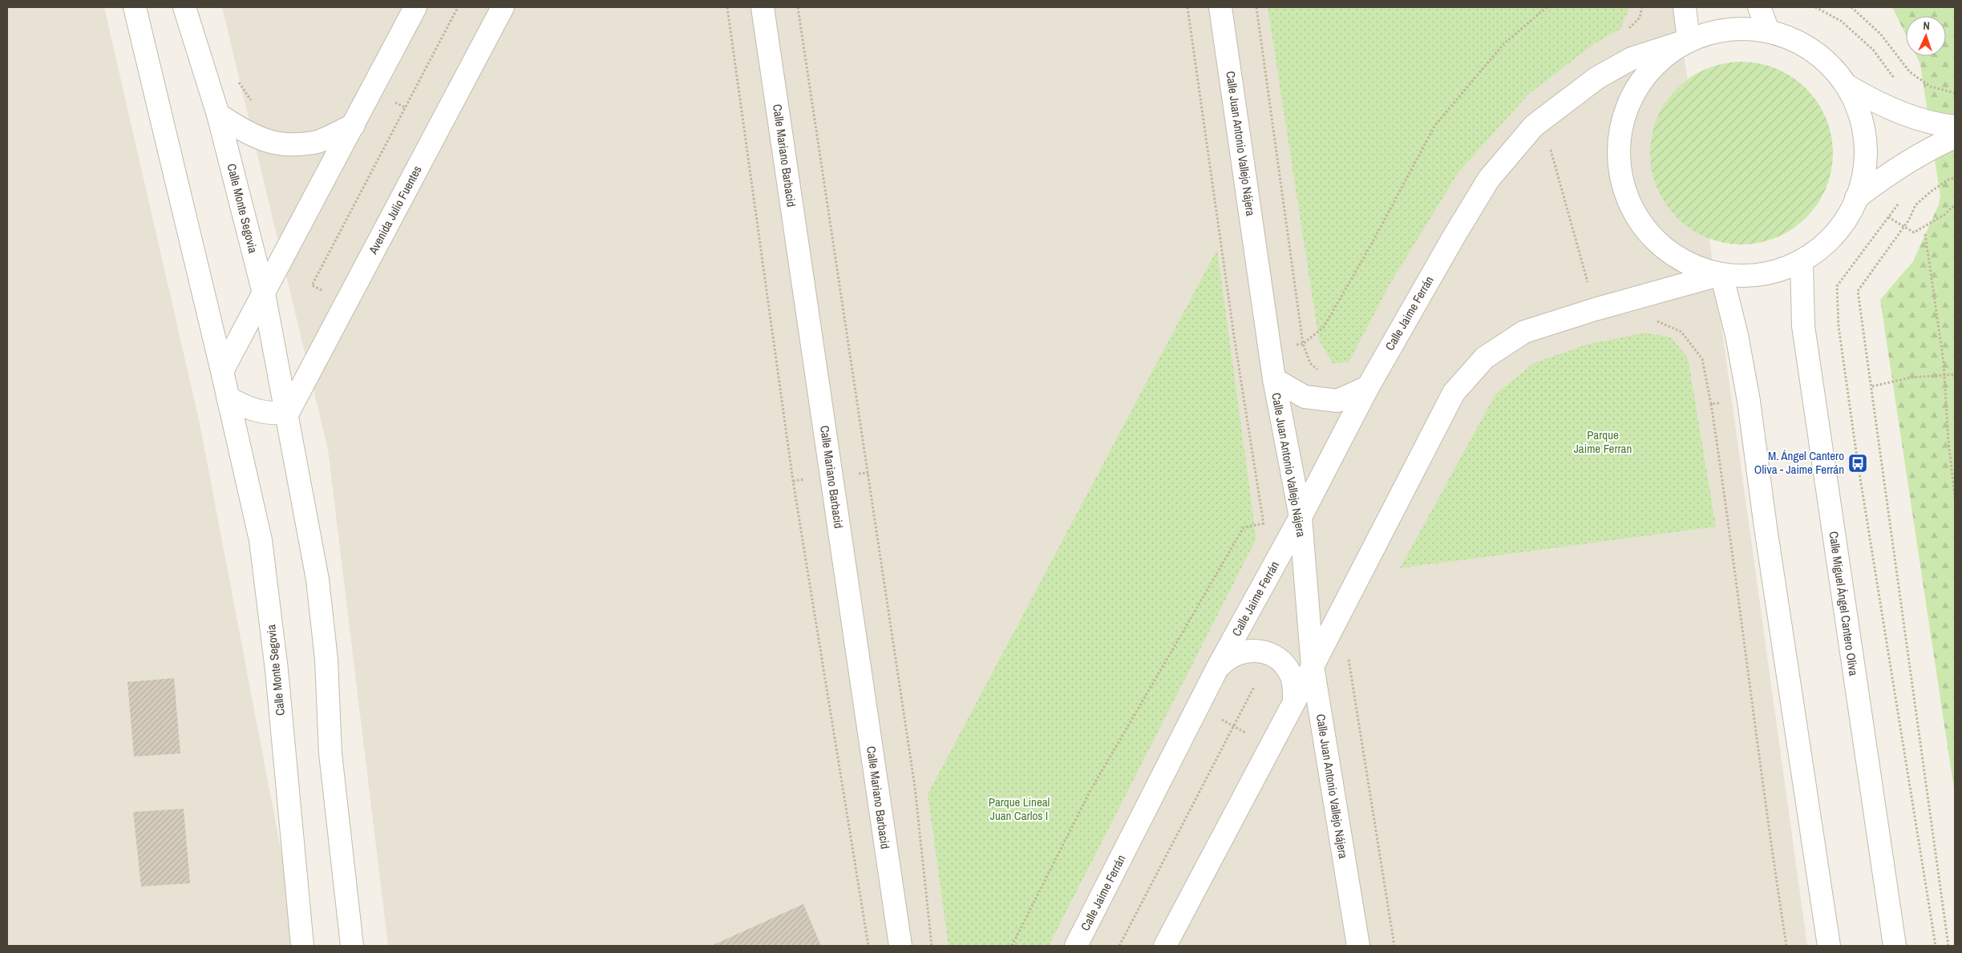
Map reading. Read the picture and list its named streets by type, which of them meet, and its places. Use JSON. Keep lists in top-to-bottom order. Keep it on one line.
{"streets":{"street":["Calle Juan Antonio Vallejo Nájera","Calle Mariano Barbacid","Calle Monte Segovia","Avenida Julio Fuentes","Calle Jaime Ferrán","Calle Miguel Ángel Cantero Oliva"]},"crossings":[["Calle Juan Antonio Vallejo Nájera","Calle Jaime Ferrán"],["Calle Monte Segovia","Avenida Julio Fuentes"]],"parks":["Parque Jaime Ferran","Parque Lineal Juan Carlos I"],"places":{"bus stop":["M. Ángel Cantero Oliva - Jaime Ferrán"]},"north":"top"}
